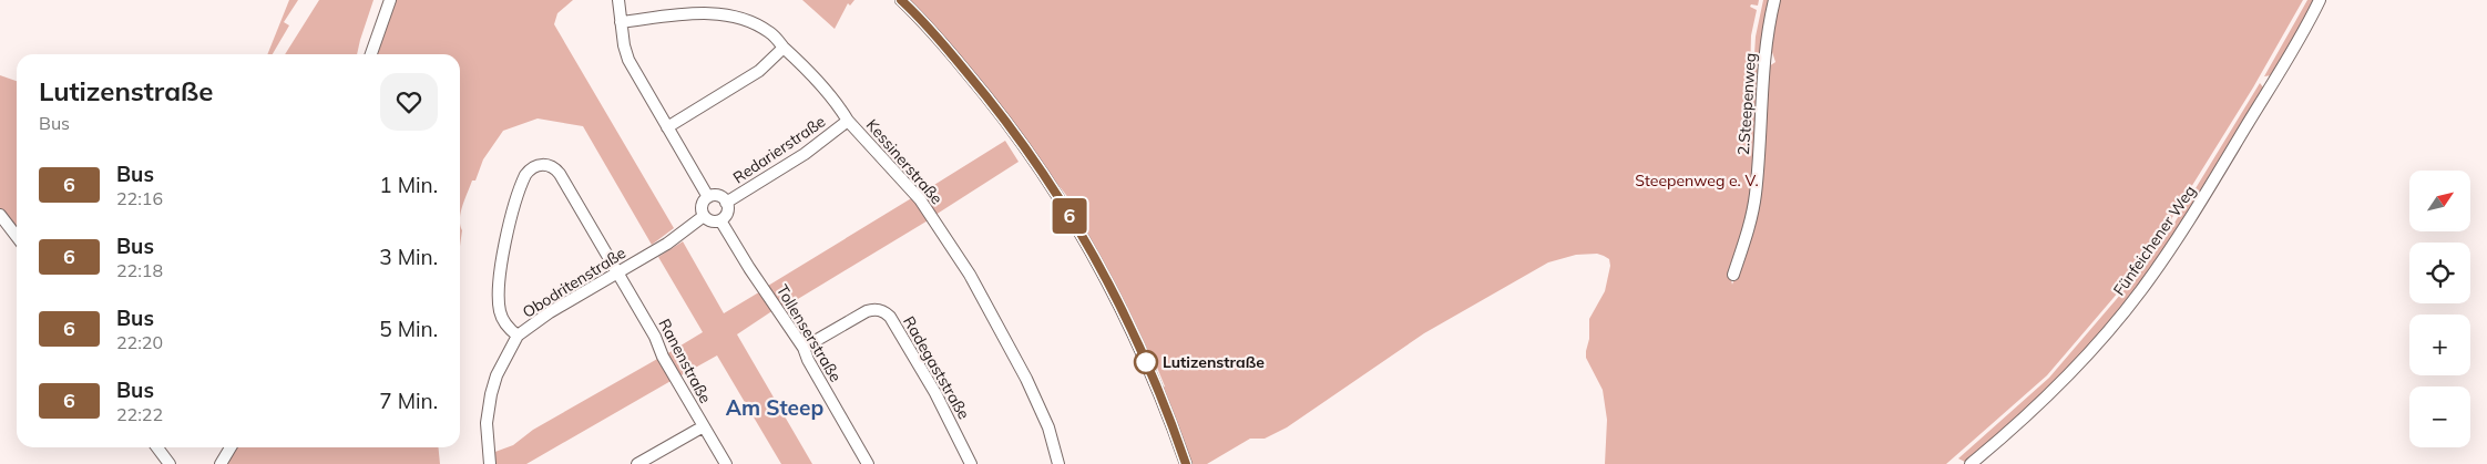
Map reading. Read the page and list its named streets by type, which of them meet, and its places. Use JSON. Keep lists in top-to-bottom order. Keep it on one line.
{"streets":{"street":["2.Steepenweg","Redarierstraße","Kessinerstraße","Fünfeichener Weg","Obodritenstraße","Tollenserstraße","Ranenstraße","Radegaststraße"]},"crossings":[["Redarierstraße","Kessinerstraße"],["Redarierstraße","Obodritenstraße"],["Redarierstraße","Tollenserstraße"],["Obodritenstraße","Tollenserstraße"],["Obodritenstraße","Ranenstraße"],["Tollenserstraße","Radegaststraße"]],"districts":["Am Steep"],"parks":["Steepenweg e. V."],"places":["Lutizenstraße"],"lines":["bus line 6"],"north":"top right","page":{"on_map":"6","heading":["Lutizenstraße","Bus"],"list":[{"mark":"6","name":"Bus","note":"22:16","value":"1 Min."},{"mark":"6","name":"Bus","note":"22:18","value":"3 Min."},{"mark":"6","name":"Bus","note":"22:20","value":"5 Min."},{"mark":"6","name":"Bus","note":"22:22","value":"7 Min."}],"map_buttons":["+","−"]}}
